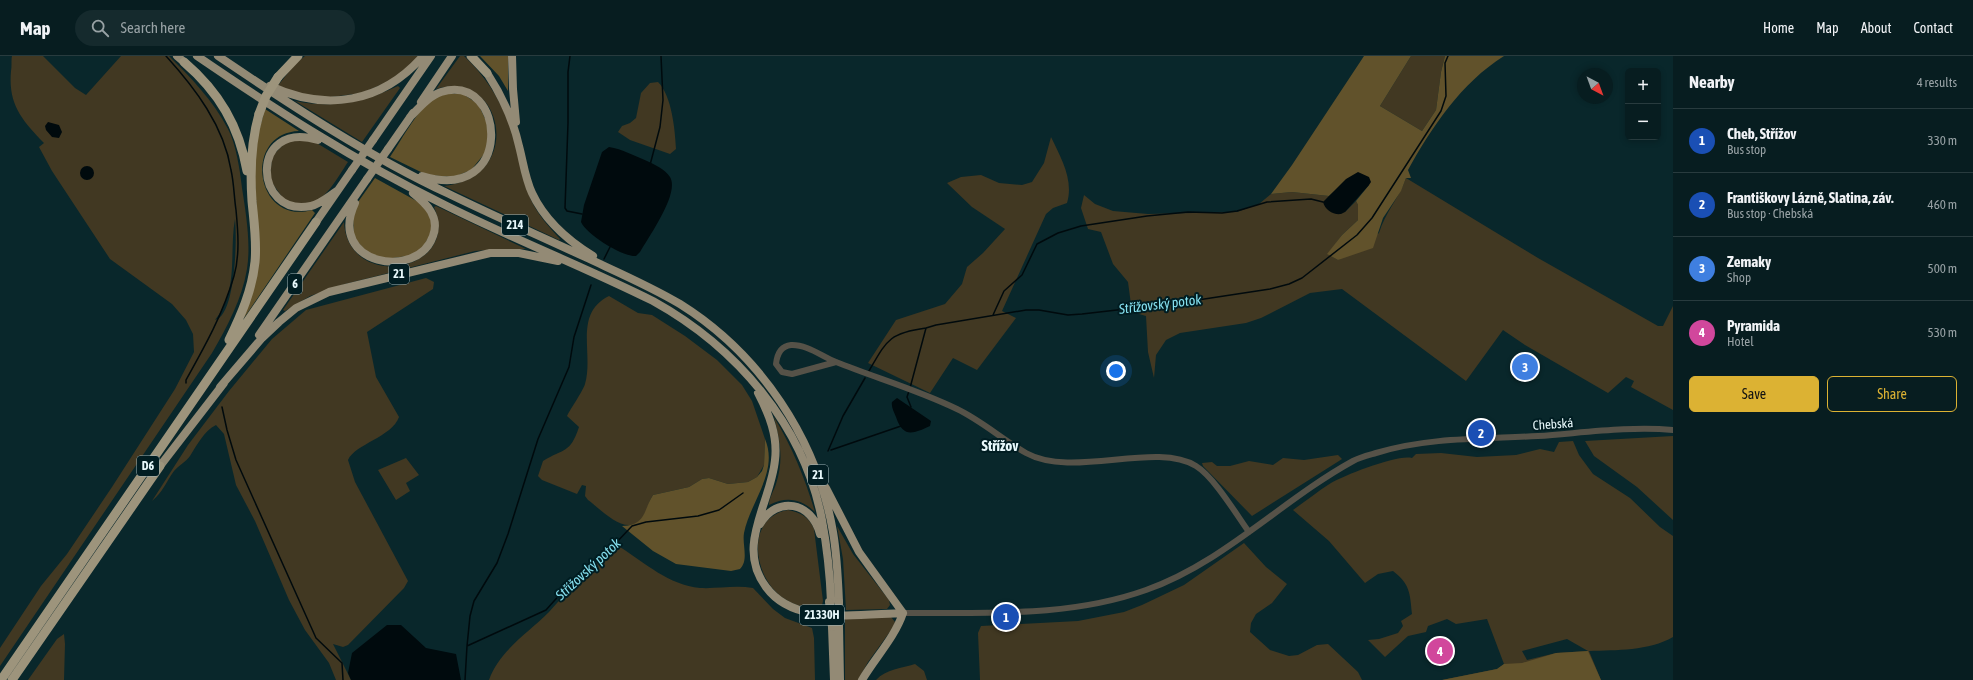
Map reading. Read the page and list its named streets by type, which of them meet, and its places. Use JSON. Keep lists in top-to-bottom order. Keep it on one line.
{"streets":{"highway":["214","21","6","D6","21330H"],"street":["Chebská"]},"crossings":[["214","21"],["214","6"],["21","6"],["21","21330H"],["6","D6"],["Chebská","21330H"]],"districts":["Střížov"],"water":["Střížovský potok"],"north":"bottom right","page":{"header":"Map","search":"Search here","nav":["Home","Map","About","Contact"],"heading":["Nearby","4 results"],"map_buttons":["+","−"],"list":[{"mark":"1","name":"Cheb, Střížov","note":"Bus stop","value":"330 m"},{"mark":"2","name":"Františkovy Lázně, Slatina, záv.","note":"Bus stop · Chebská","value":"460 m"},{"mark":"3","name":"Zemaky","note":"Shop","value":"500 m"},{"mark":"4","name":"Pyramida","note":"Hotel","value":"530 m"}],"pins":["3","2","1","4"],"buttons":["Save","Share"]}}
